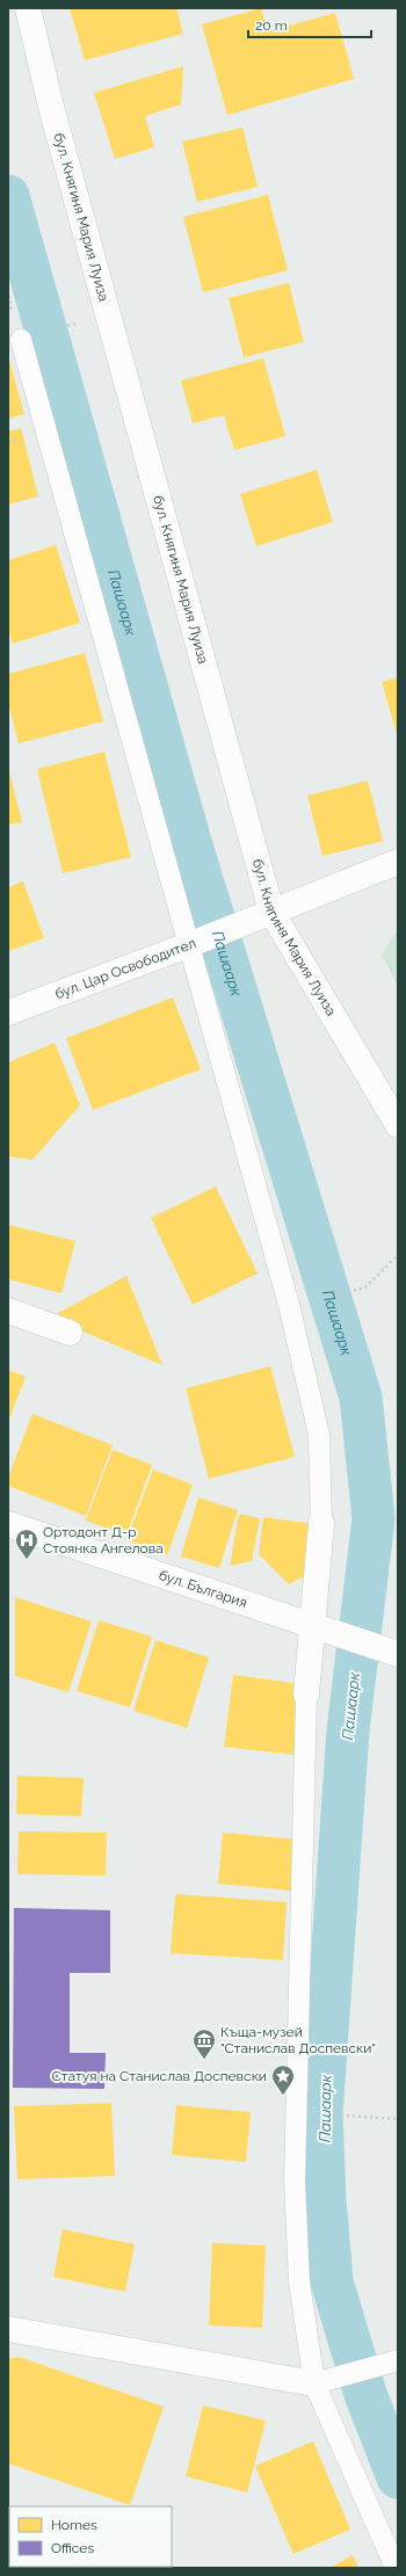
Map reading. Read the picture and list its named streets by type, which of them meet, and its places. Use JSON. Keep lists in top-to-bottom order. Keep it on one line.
{"streets":{"street":["бул. Княгиня Мария Луиза","бул. Цар Освободител","бул. България"]},"crossings":[["бул. Княгиня Мария Луиза","бул. Цар Освободител"]],"water":["Пашаарк"],"places":{"hospital":["Ортодонт Д-р Стоянка Ангелова"],"museum":["Къща-музей \"Станислав Доспевски\""],"place":["Статуя на Станислав Доспевски"]},"legend":["Homes","Offices"],"scale_bar":"20 m"}
